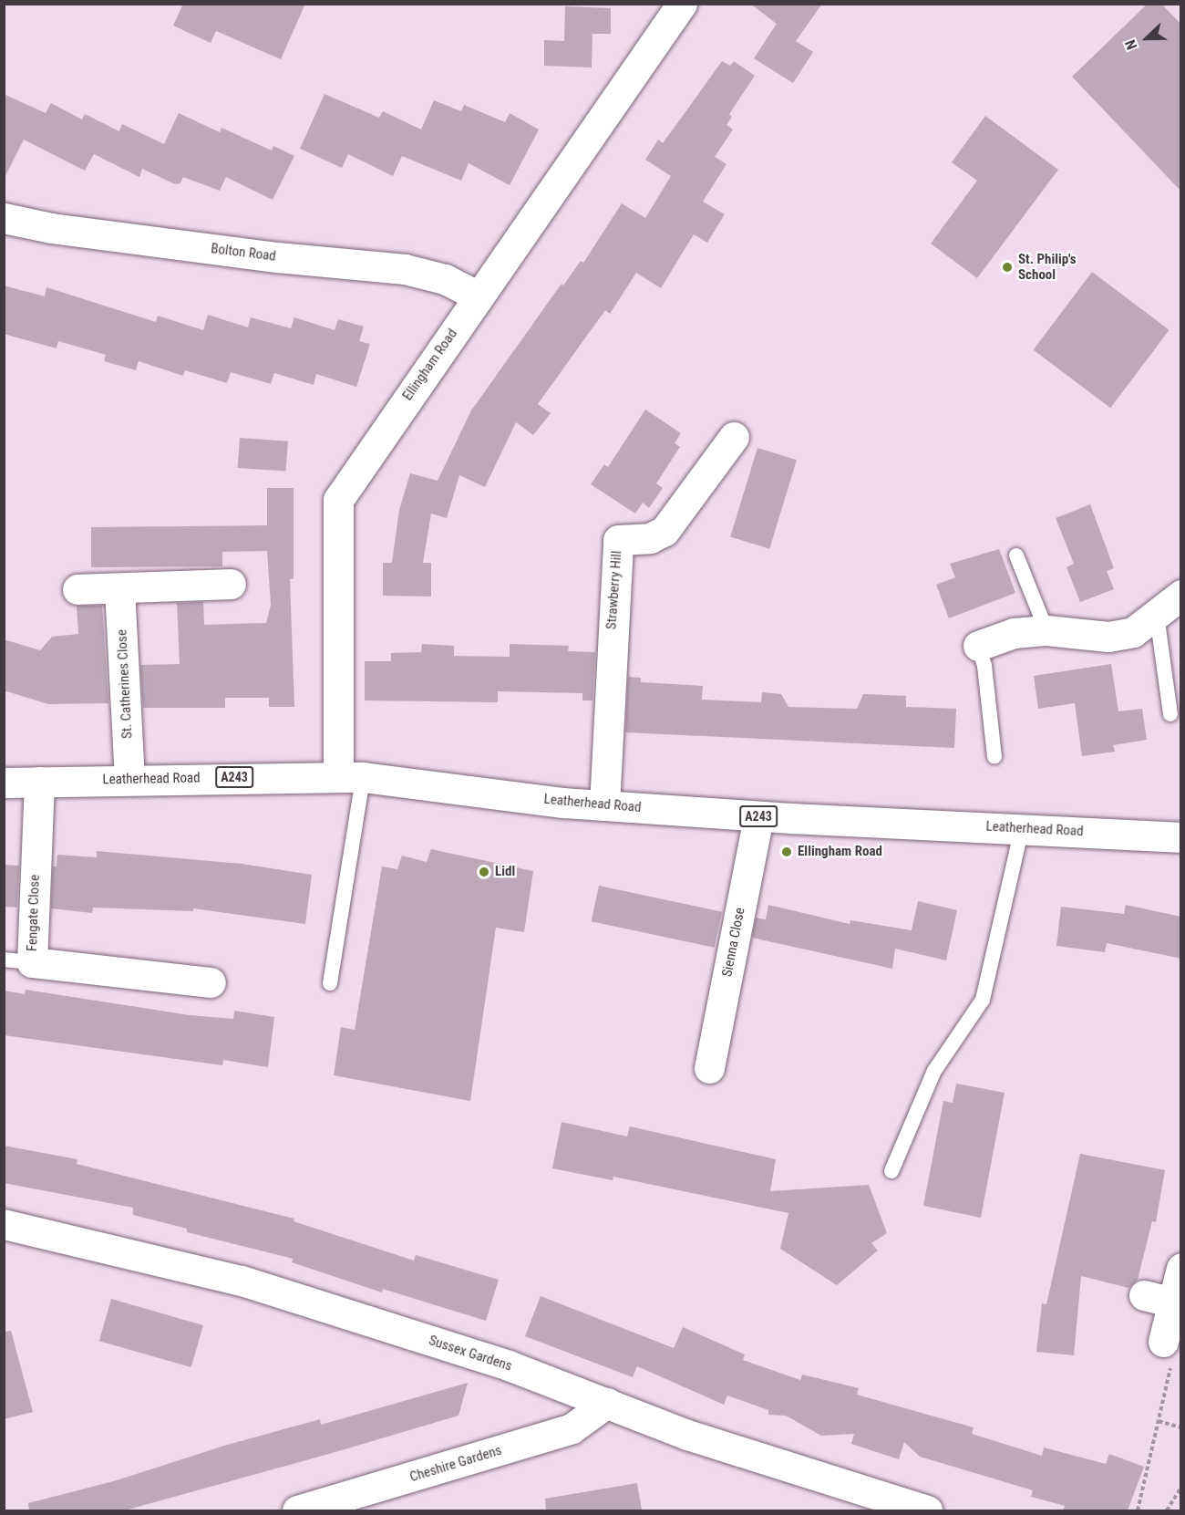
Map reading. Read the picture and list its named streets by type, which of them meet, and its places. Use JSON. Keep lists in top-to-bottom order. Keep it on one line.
{"streets":{"main road":["Bolton Road","Ellingham Road","Strawberry Hill","St. Catherines Close","A243","Leatherhead Road","Fengate Close","Sienna Close","Sussex Gardens","Cheshire Gardens"]},"crossings":[["Bolton Road","Ellingham Road"],["Ellingham Road","Leatherhead Road"],["Strawberry Hill","Leatherhead Road"],["St. Catherines Close","Leatherhead Road"],["Leatherhead Road","Fengate Close"],["Leatherhead Road","Sienna Close"],["Sussex Gardens","Cheshire Gardens"]],"places":["St. Philip's School","Ellingham Road","Lidl"],"north":"left"}
